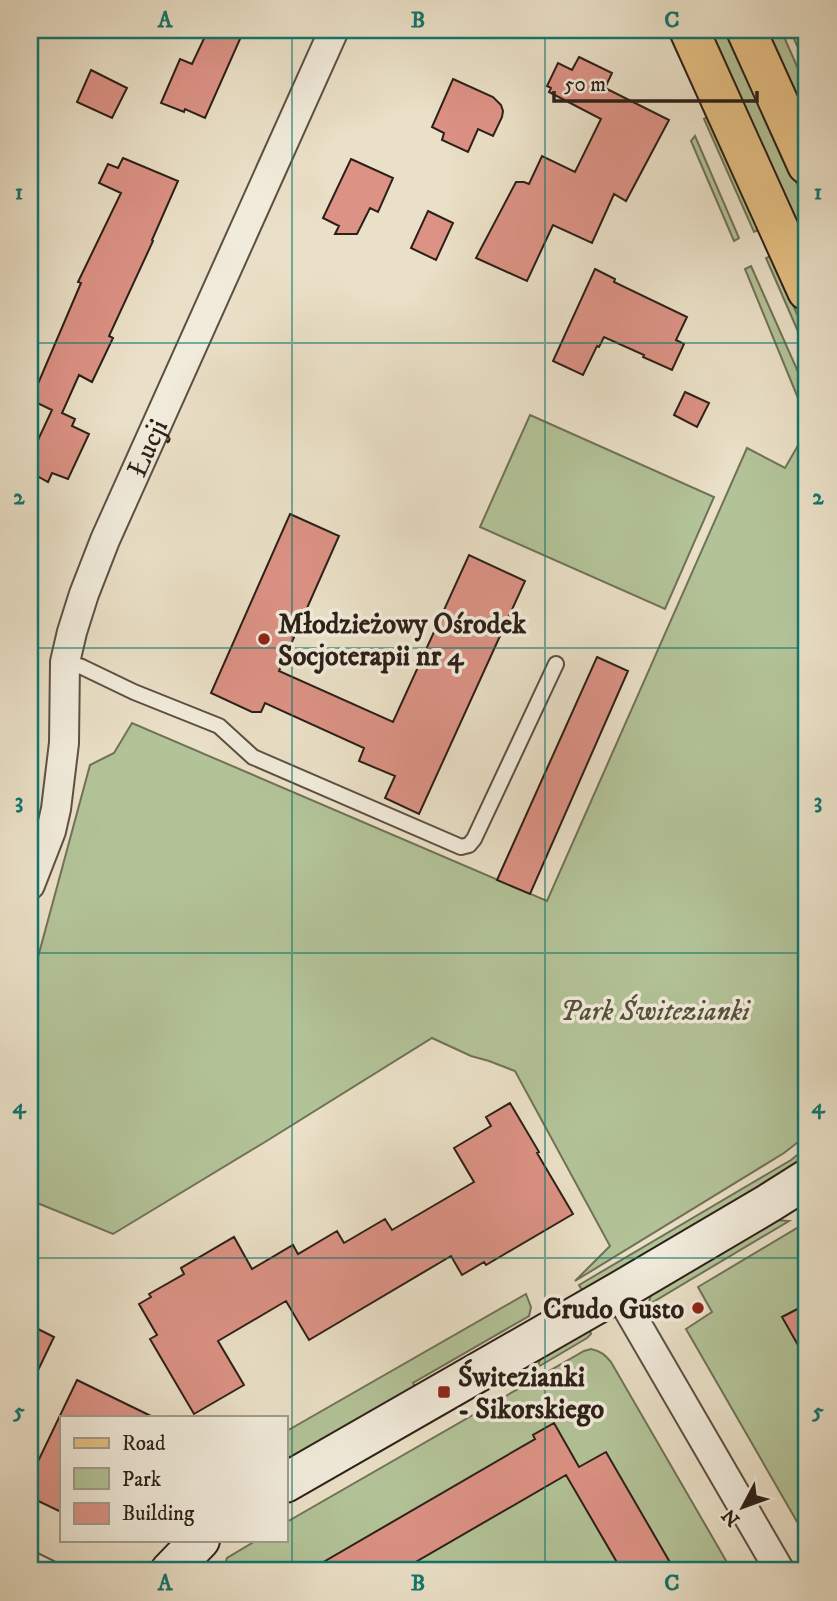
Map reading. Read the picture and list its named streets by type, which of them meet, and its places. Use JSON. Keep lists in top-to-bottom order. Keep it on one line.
{"streets":{"street":["Łucji"]},"parks":["Park Świtezianki"],"places":{"other":["Młodzieżowy Ośrodek Socjoterapii nr 4","Crudo Gusto"],"transit":["Świtezianki - Sikorskiego"]},"legend":["Road","Park","Building"],"scale_bar":"50 m","north":"bottom left","grid":{"columns":["A","B","C"],"rows":["1","2","3","4","5"]}}
